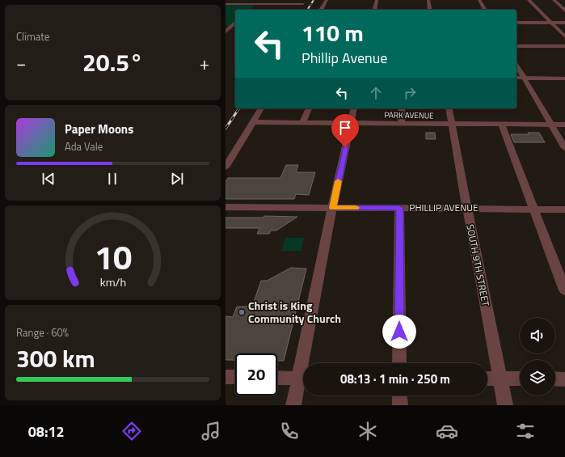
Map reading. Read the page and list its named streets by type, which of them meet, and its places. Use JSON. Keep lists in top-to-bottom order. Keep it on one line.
{"streets":{"street":["PARK AVENUE","PHILLIP AVENUE","SOUTH 9TH STREET"]},"crossings":[["PARK AVENUE","SOUTH 9TH STREET"],["PHILLIP AVENUE","SOUTH 9TH STREET"]],"places":["Christ is King Community Church"],"page":{"tile":["Climate",["Range · 60%","300 km"]],"turn":["110 m","Phillip Avenue"],"heat":["−","20.5°","+"],"song":["Paper Moons","Ada Vale"],"limit":"20","trip":"08:13 · 1 min · 250 m","tabs":"08:12","gauge":["10","km/h"]}}
